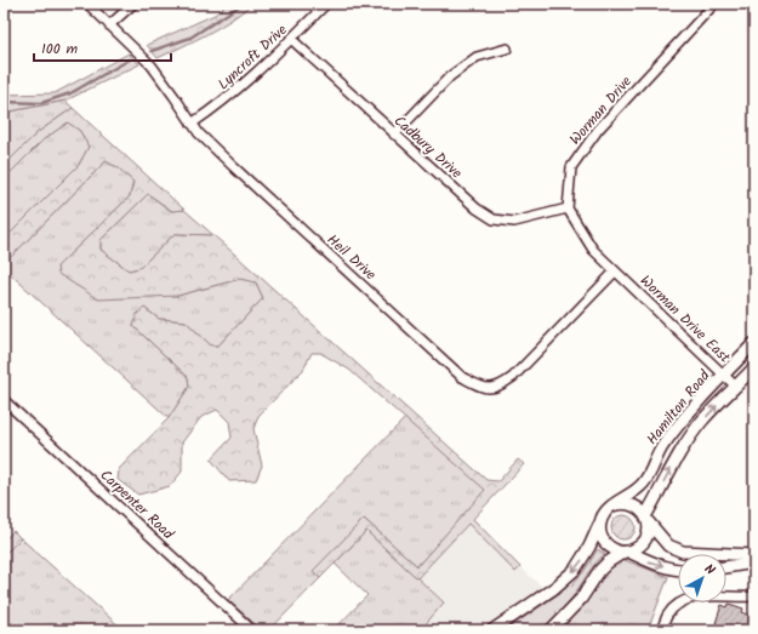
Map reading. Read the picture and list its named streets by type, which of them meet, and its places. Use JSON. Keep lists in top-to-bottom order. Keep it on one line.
{"streets":{"main road":["Hamilton Road"],"street":["Lyncroft Drive","Worman Drive","Cadbury Drive","Heil Drive","Worman Drive East","Carpenter Road"]},"crossings":[["Lyncroft Drive","Cadbury Drive"],["Lyncroft Drive","Heil Drive"],["Worman Drive","Cadbury Drive"],["Heil Drive","Worman Drive East"],["Worman Drive East","Hamilton Road"]],"scale_bar":"100 m","north":"top right"}
